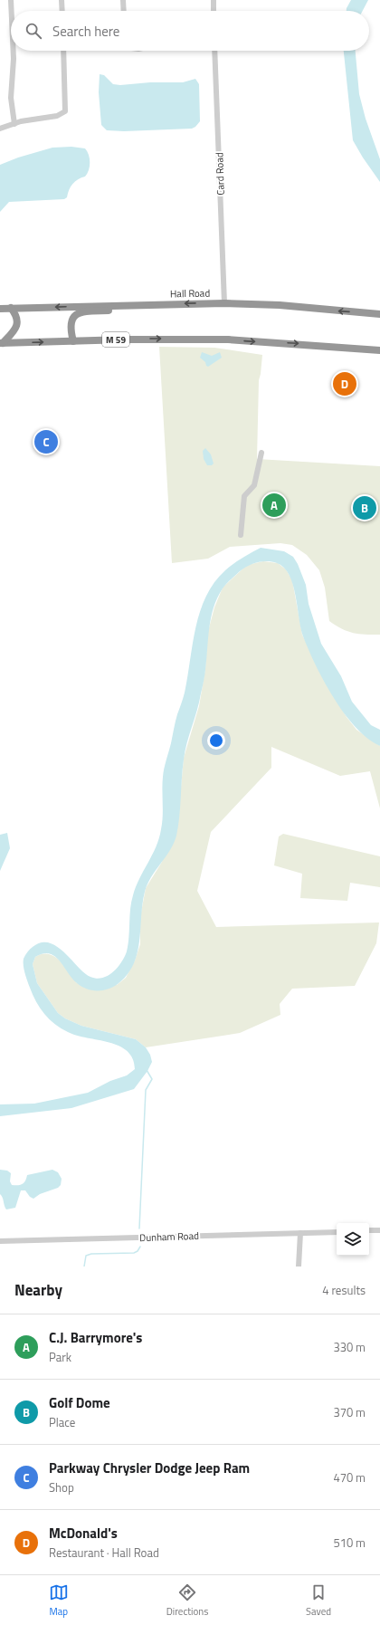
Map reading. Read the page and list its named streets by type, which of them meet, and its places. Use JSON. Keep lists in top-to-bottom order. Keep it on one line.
{"streets":{"highway":["Hall Road","M 59"],"street":["Card Road","Dunham Road"]},"crossings":[["Card Road","Hall Road"]],"page":{"search":"Search here","pins":["D","C","A","B"],"heading":["Nearby","4 results"],"list":[{"mark":"A","name":"C.J. Barrymore's","note":"Park","value":"330 m"},{"mark":"B","name":"Golf Dome","note":"Place","value":"370 m"},{"mark":"C","name":"Parkway Chrysler Dodge Jeep Ram","note":"Shop","value":"470 m"},{"mark":"D","name":"McDonald's","note":"Restaurant · Hall Road","value":"510 m"}],"nav":["Map","Directions","Saved"]}}
